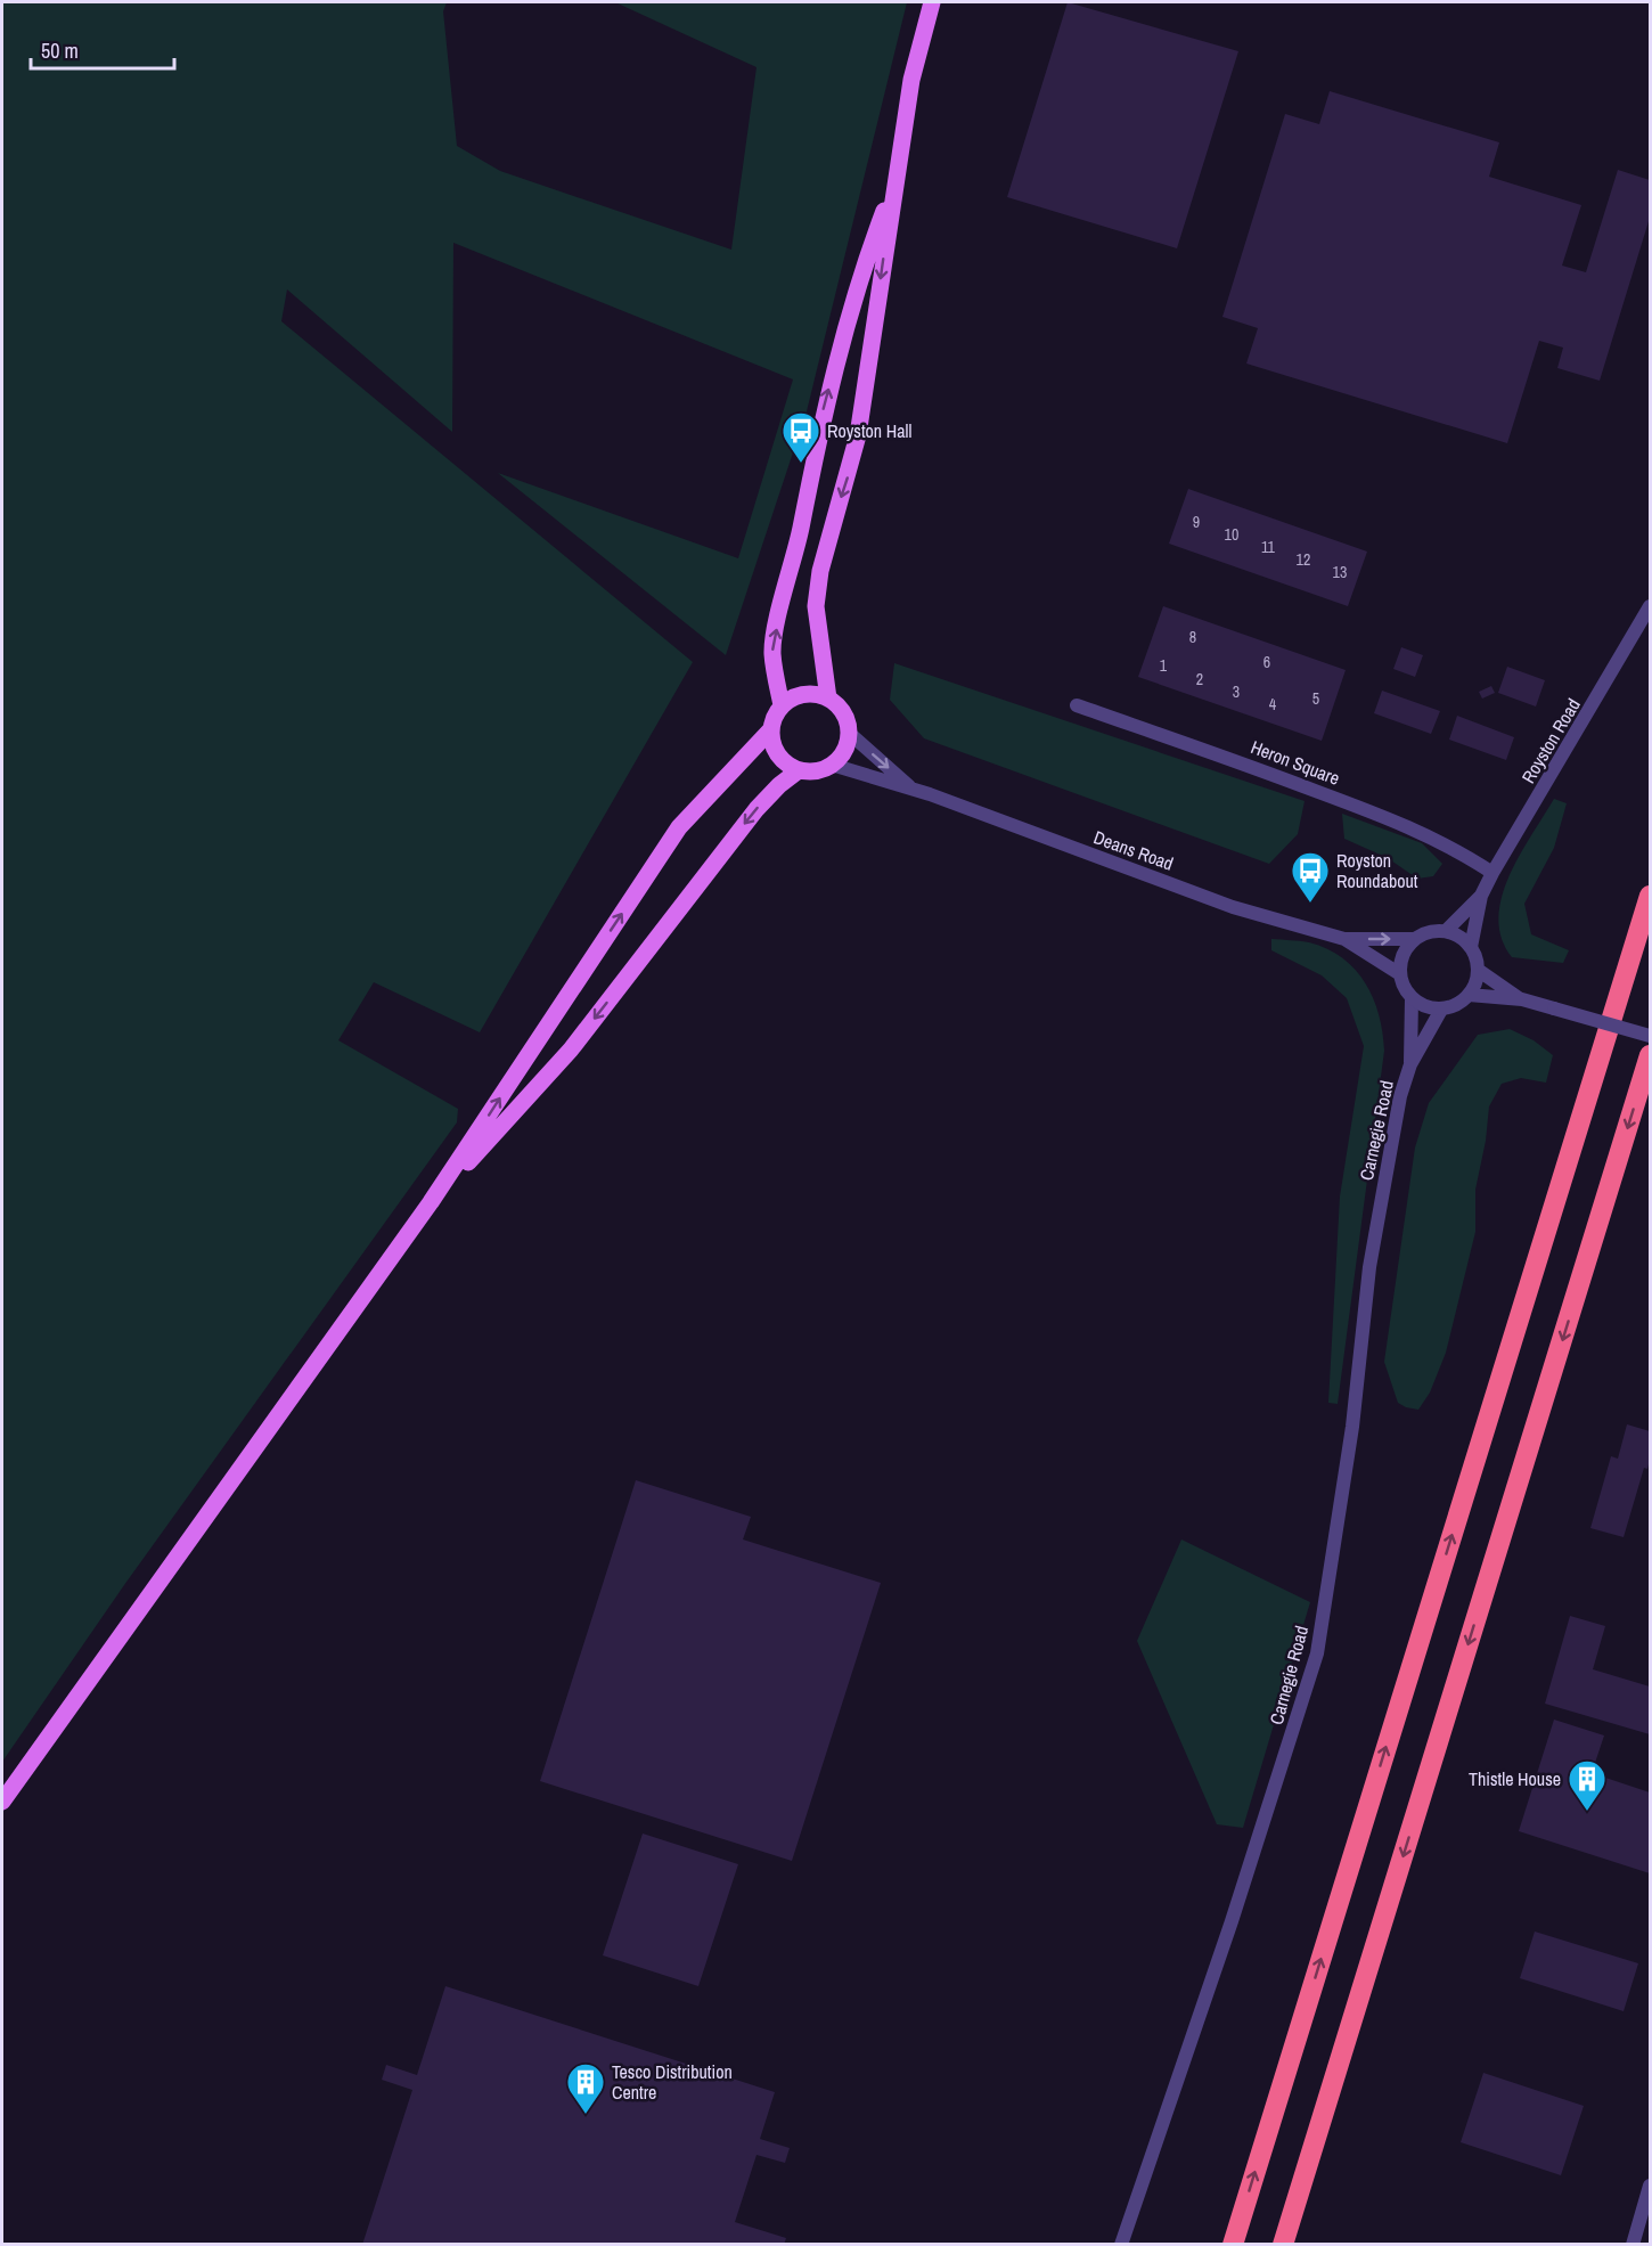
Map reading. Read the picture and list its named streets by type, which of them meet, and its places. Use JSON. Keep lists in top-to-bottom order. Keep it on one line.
{"streets":{"street":["Royston Road","Heron Square","Deans Road","Carnegie Road"]},"crossings":[["Royston Road","Heron Square"],["Royston Road","Deans Road"],["Royston Road","Carnegie Road"],["Deans Road","Carnegie Road"]],"places":{"bus stop":["Royston Hall","Royston Roundabout"],"building":["Thistle House","Tesco Distribution Centre"]},"house_numbers":["9","10","11","12","13","8","6","1","2","3","5","4"],"scale_bar":"50 m"}
